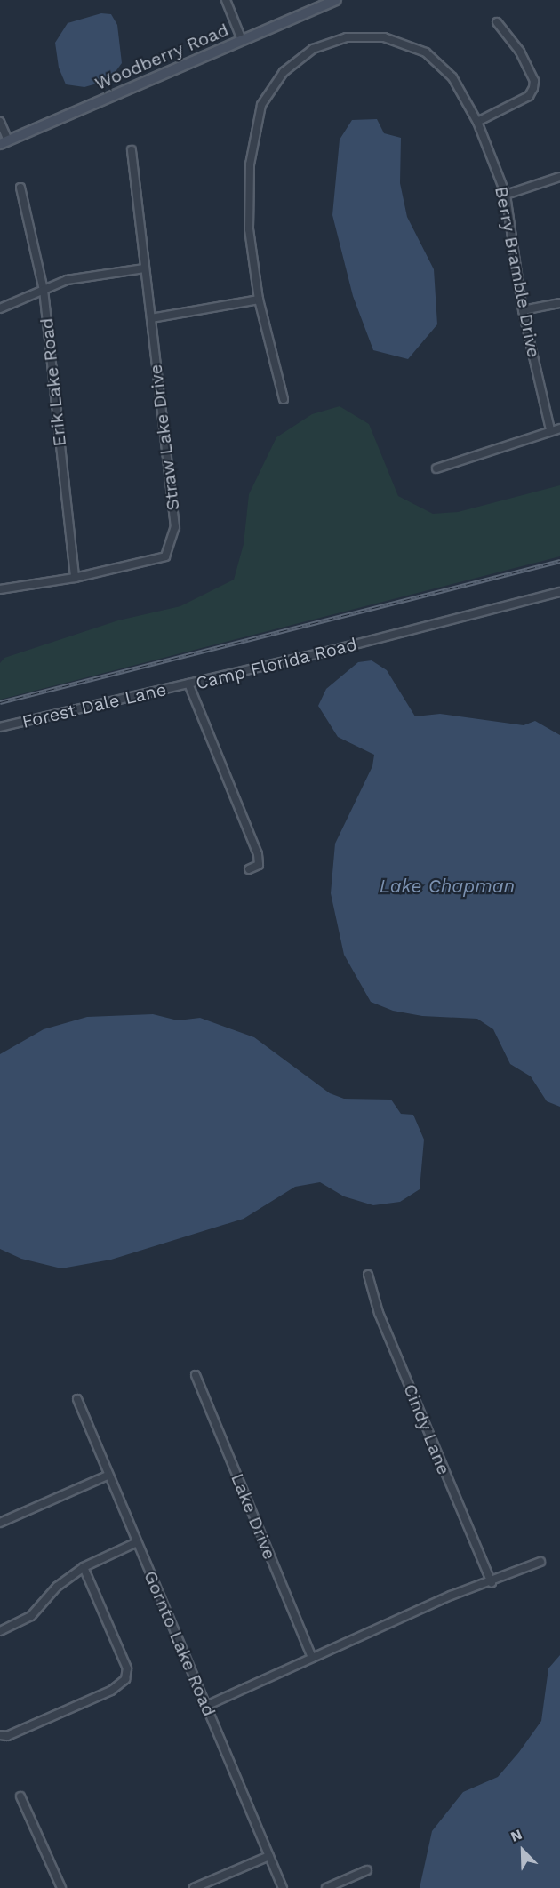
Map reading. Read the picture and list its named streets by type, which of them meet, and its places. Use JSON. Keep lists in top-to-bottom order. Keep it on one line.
{"streets":{"street":["Woodberry Road","Berry Bramble Drive","Erik Lake Road","Straw Lake Drive","Camp Florida Road","Forest Dale Lane","Cindy Lane","Lake Drive","Gornto Lake Road"]},"crossings":[["Erik Lake Road","Straw Lake Drive"],["Camp Florida Road","Forest Dale Lane"]],"water":["Lake Chapman"],"north":"top left"}
